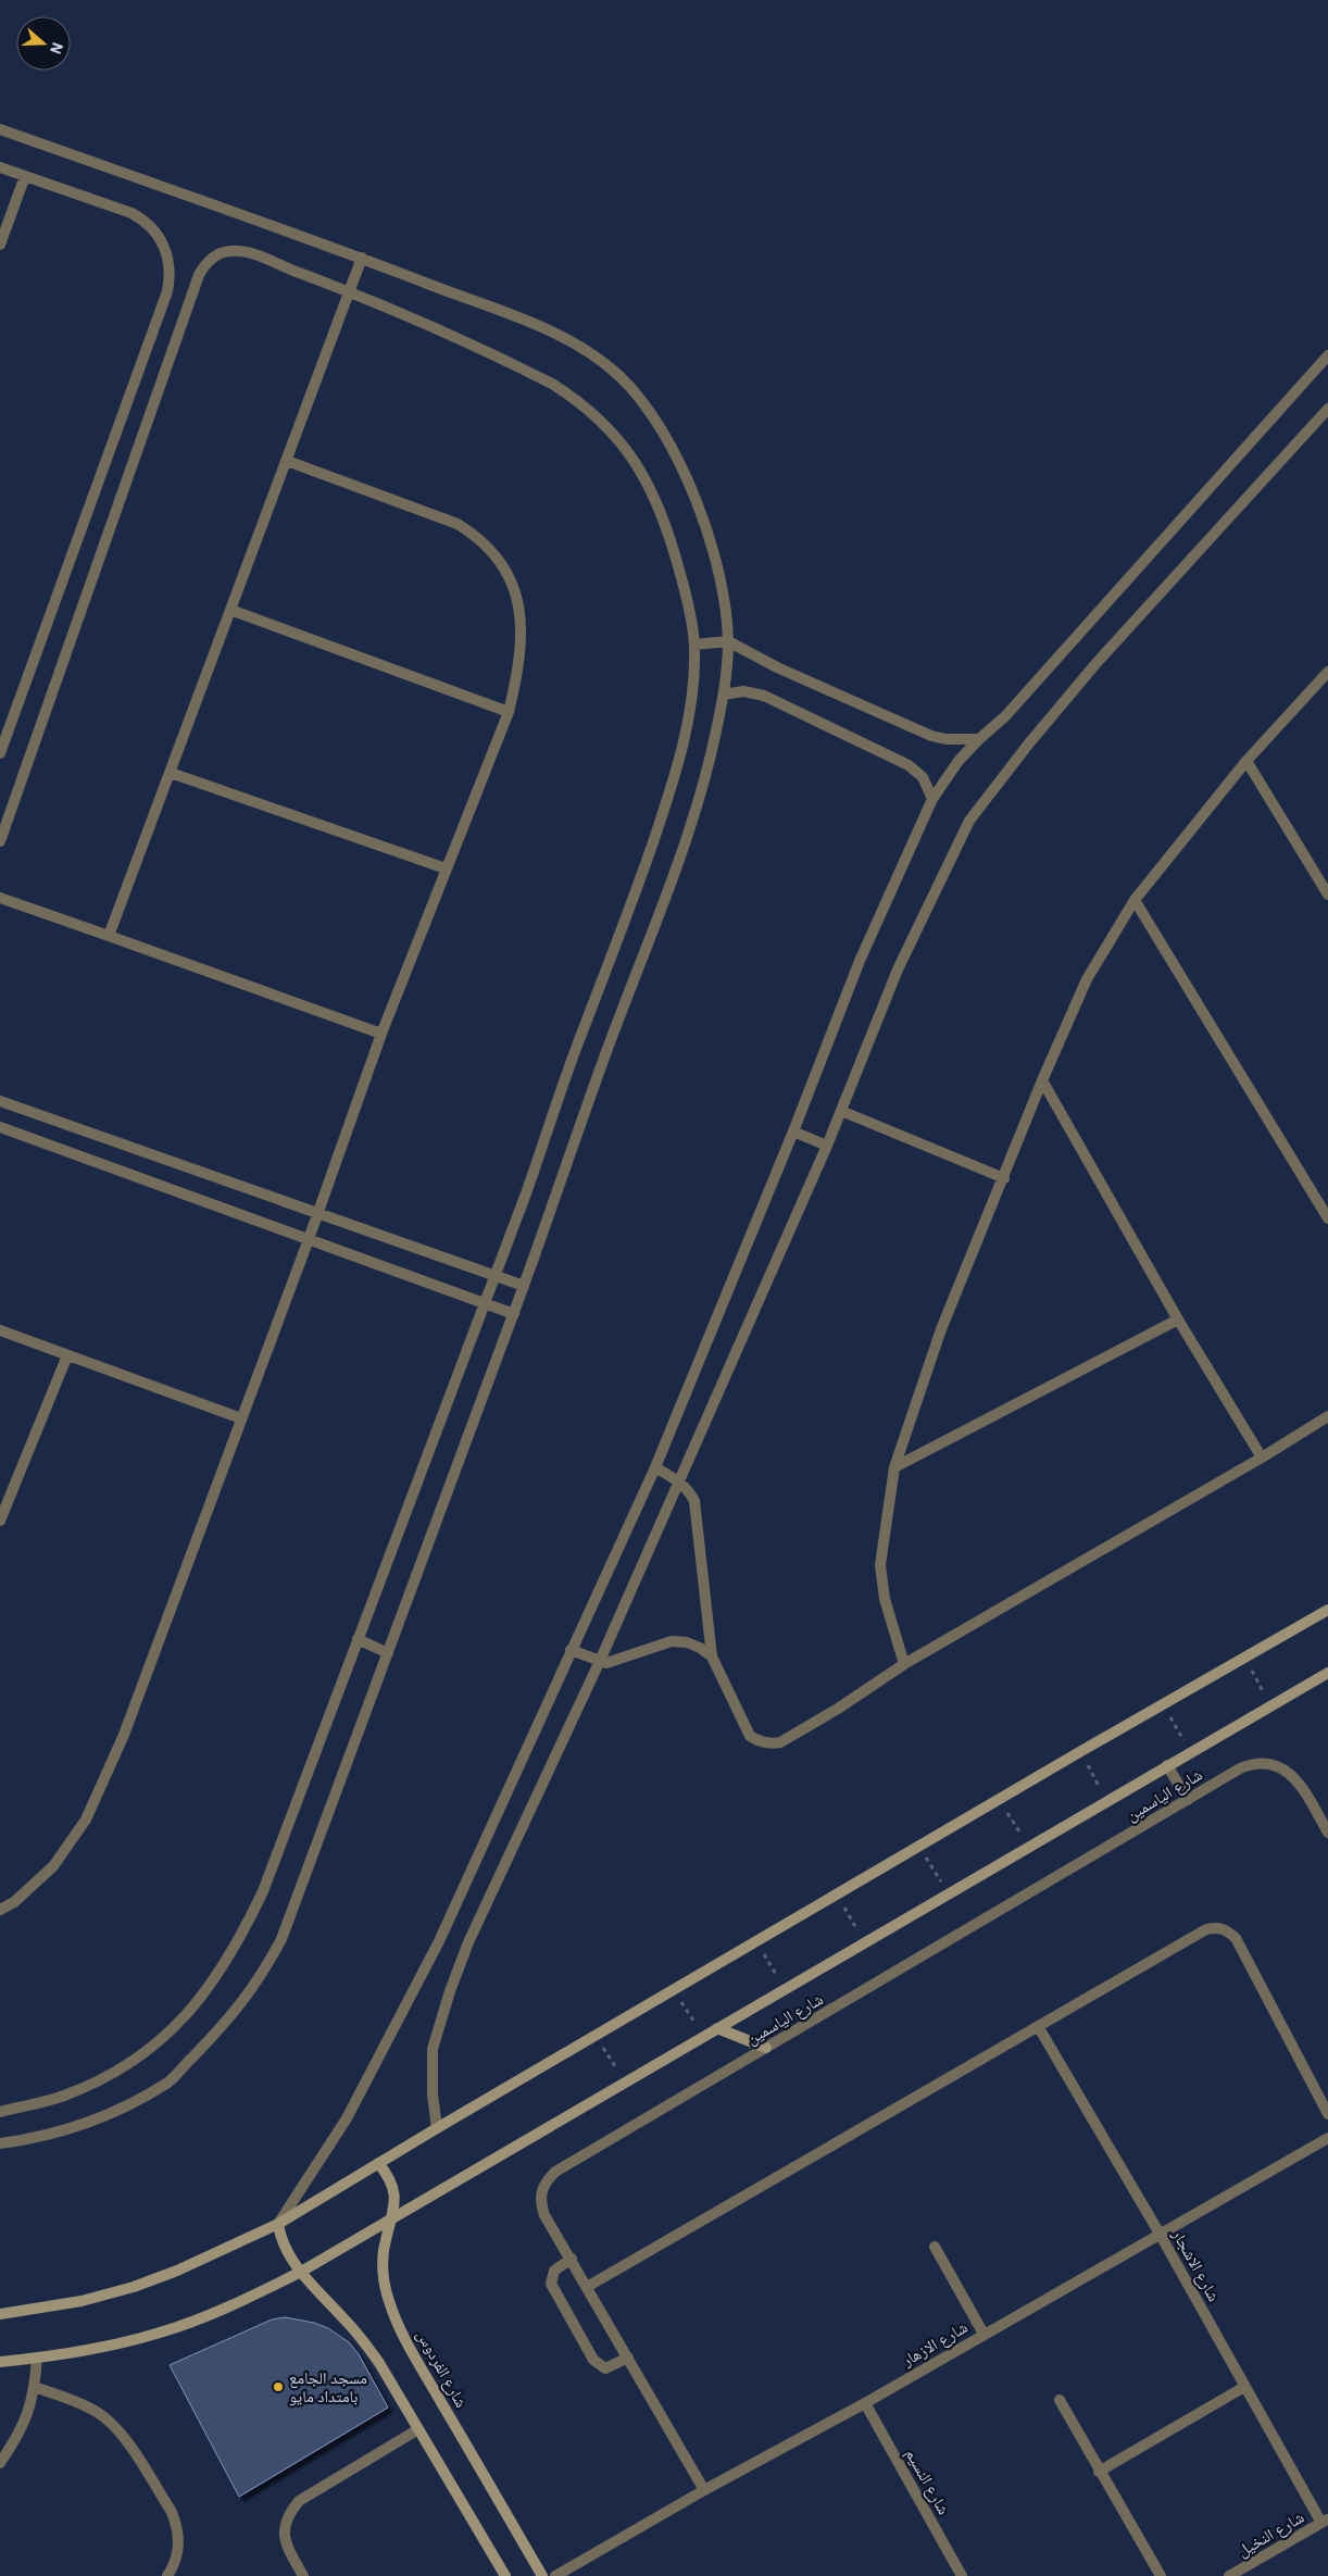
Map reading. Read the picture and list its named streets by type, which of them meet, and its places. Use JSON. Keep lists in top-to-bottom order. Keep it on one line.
{"streets":{"street":["شارع الياسمين","شارع الاشجار","شارع الازهار","شارع الفردوس","شارع النسيم","شارع النخيل"]},"crossings":[["شارع الياسمين","شارع الازهار"],["شارع الاشجار","شارع الازهار"],["شارع الاشجار","شارع النخيل"],["شارع الازهار","شارع النسيم"]],"places":["مسجد الجامع بامتداد مايو"],"north":"right"}
